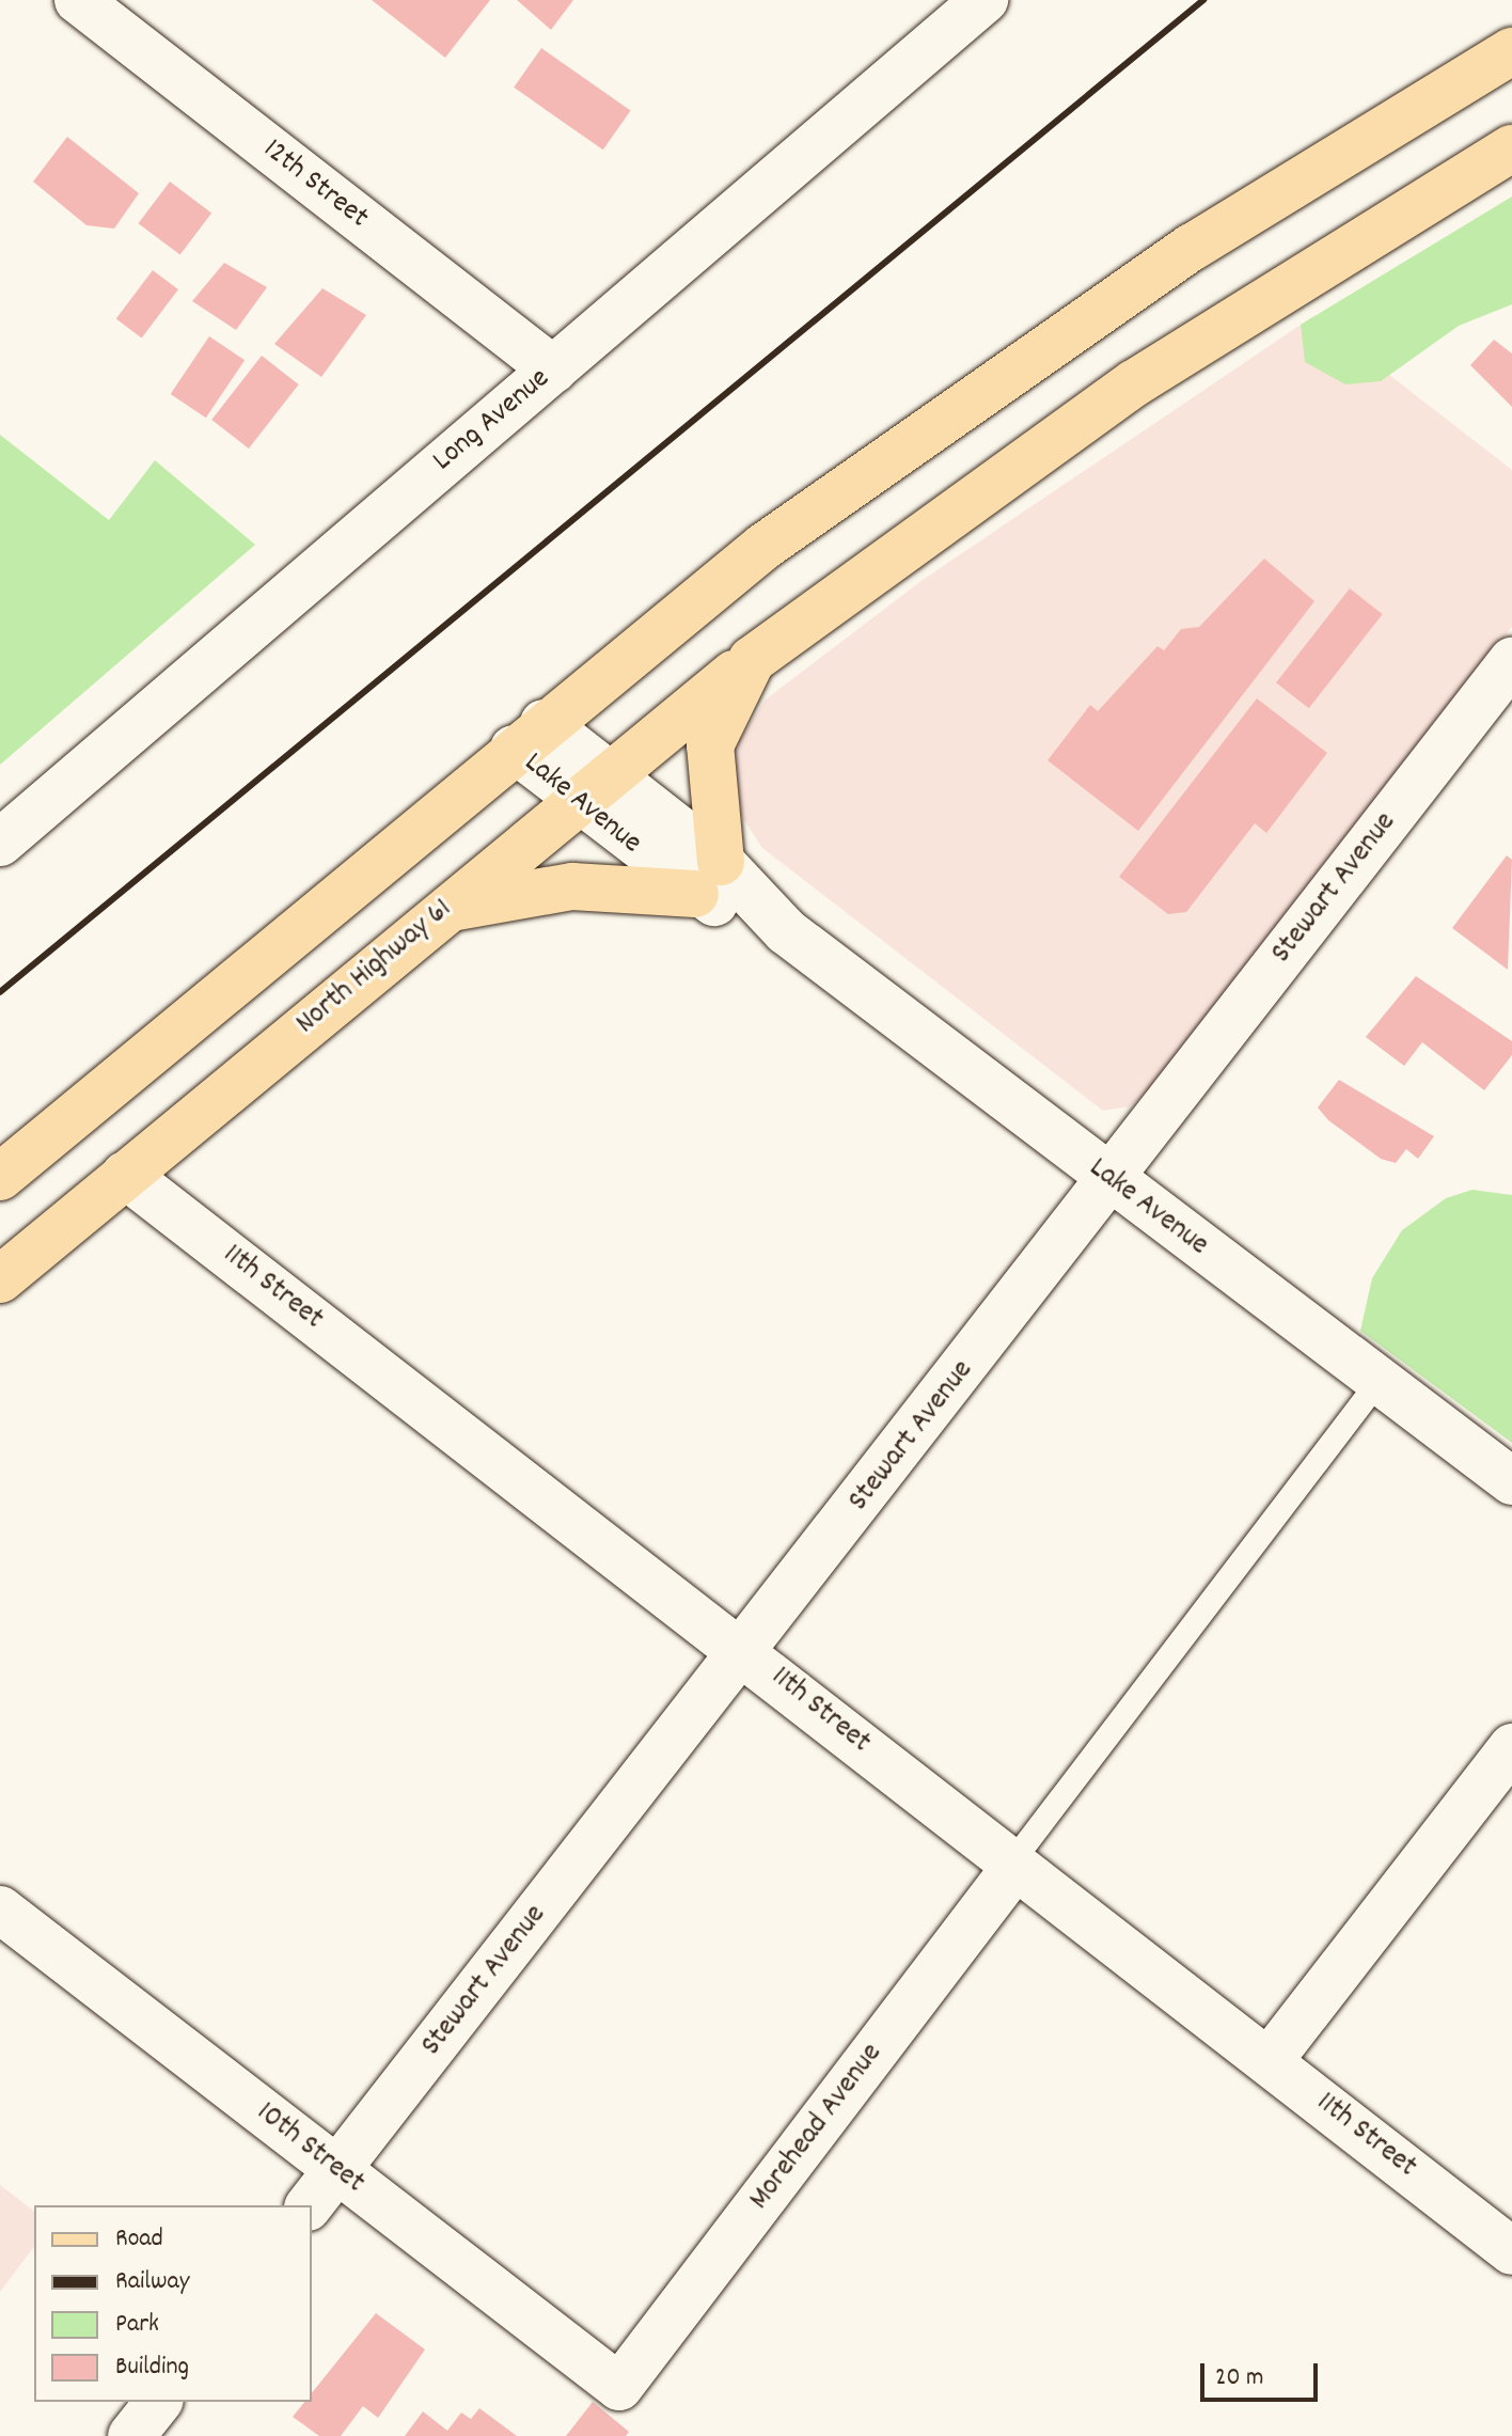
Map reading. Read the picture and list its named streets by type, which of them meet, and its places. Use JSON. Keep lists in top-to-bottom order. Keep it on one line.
{"streets":{"main road":["North Highway 61"],"street":["12th Street","Long Avenue","Lake Avenue","Stewart Avenue","11th Street","Morehead Avenue","10th Street"]},"crossings":[["12th Street","Long Avenue"],["Lake Avenue","Stewart Avenue"],["Lake Avenue","North Highway 61"],["Stewart Avenue","11th Street"],["Stewart Avenue","10th Street"],["North Highway 61","11th Street"],["11th Street","Morehead Avenue"],["Morehead Avenue","10th Street"]],"legend":["Road","Railway","Park","Building"],"scale_bar":"20 m"}
